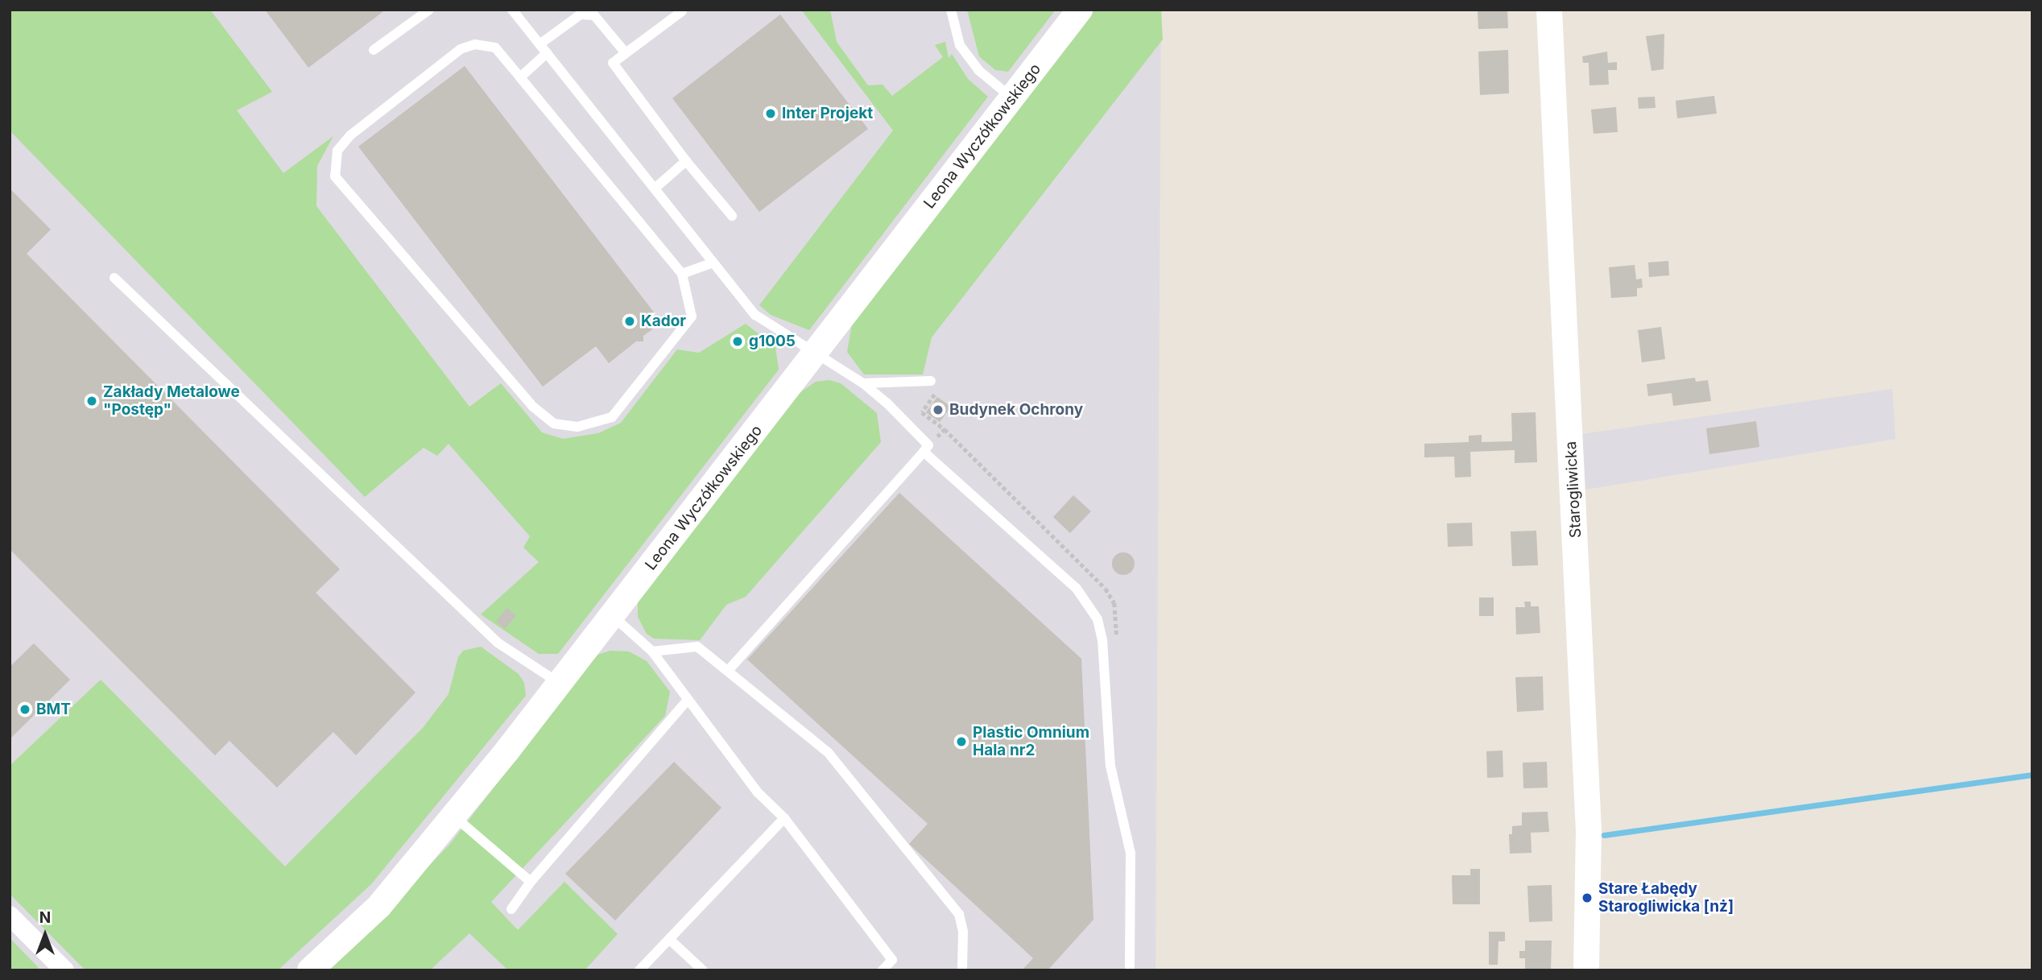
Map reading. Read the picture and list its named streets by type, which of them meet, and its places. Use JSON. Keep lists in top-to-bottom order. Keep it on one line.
{"streets":{"street":["Leona Wyczółkowskiego","Starogliwicka"]},"places":["Inter Projekt","Kador","g1005","Zakłady Metalowe \"Postęp\"","Budynek Ochrony","BMT","Plastic Omnium Hala nr2","Stare Łabędy Starogliwicka [nż]"],"north":"top"}
